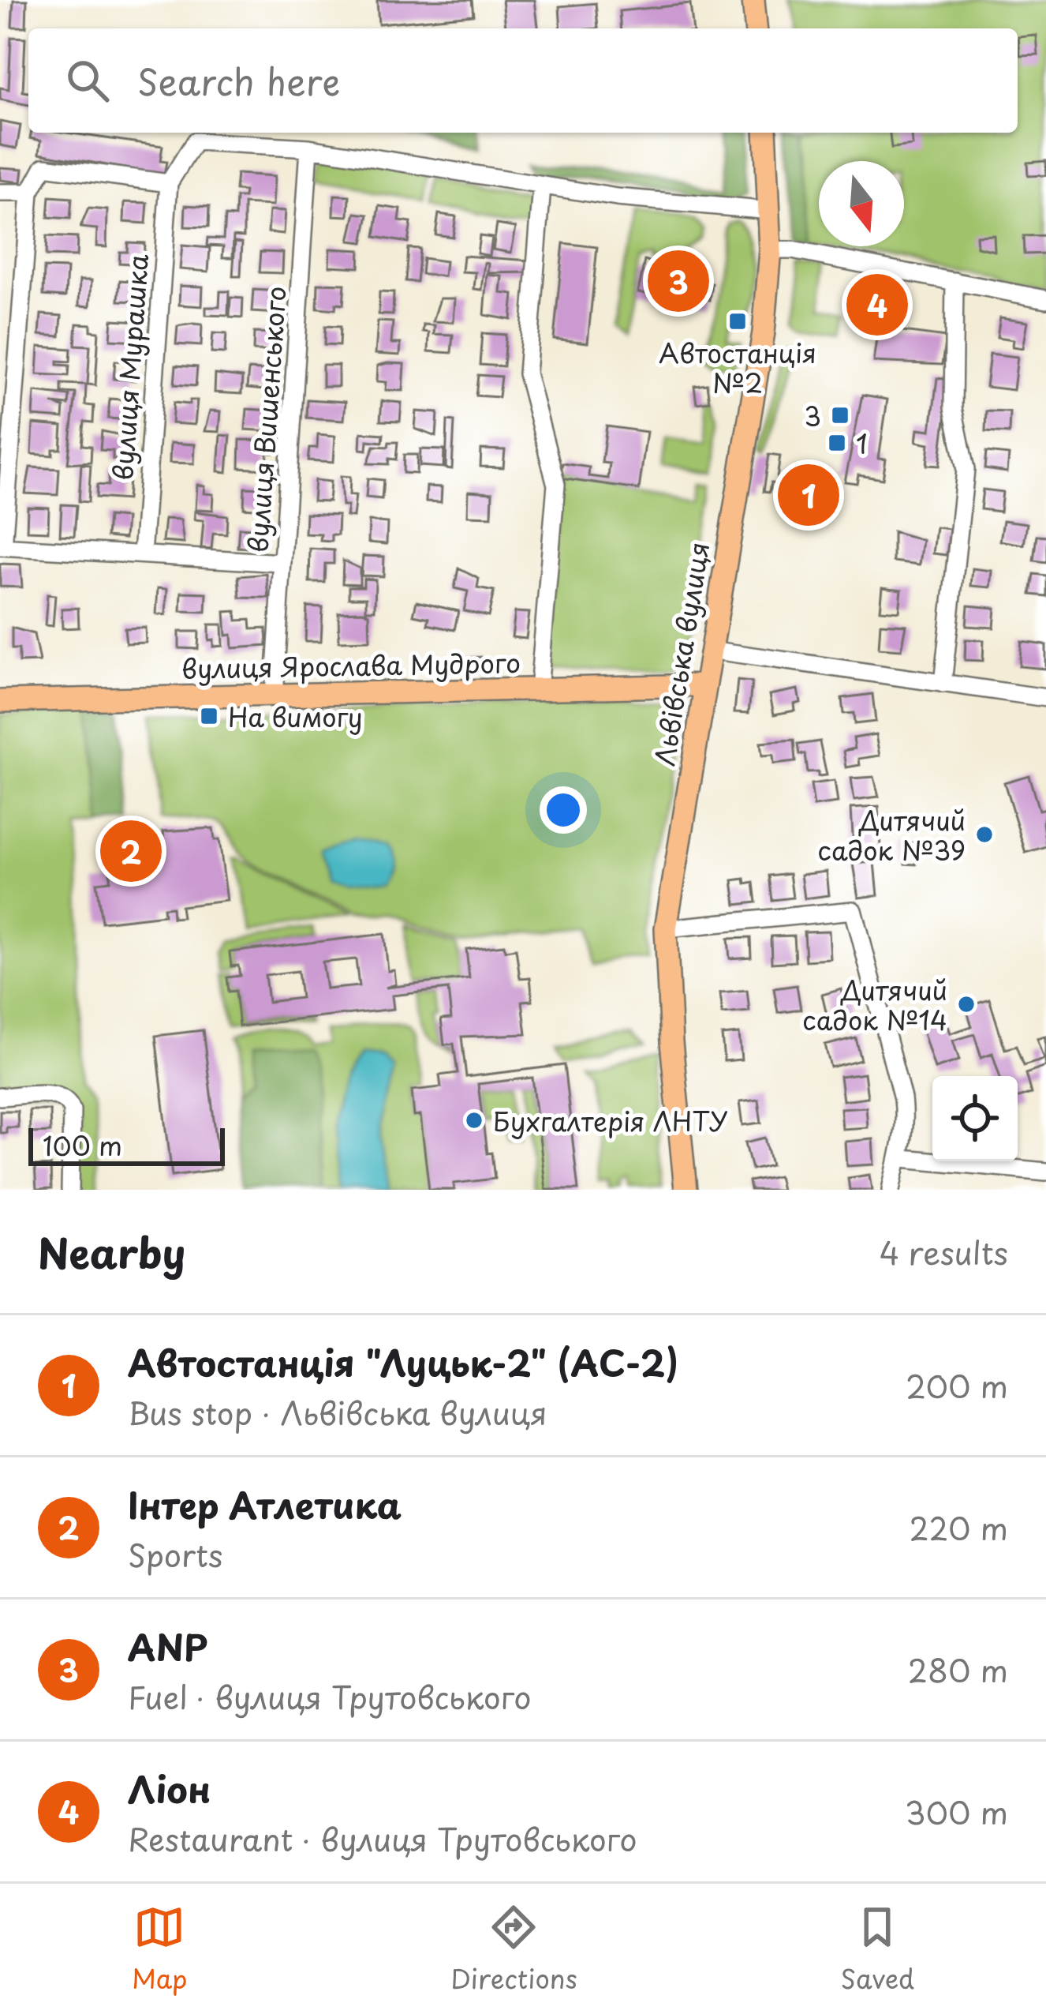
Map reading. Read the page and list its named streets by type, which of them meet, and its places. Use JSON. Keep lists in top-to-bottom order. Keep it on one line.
{"streets":{"main road":["Львівська вулиця","вулиця Ярослава Мудрого"],"street":["вулиця Мурашка","вулиця Вишенського"]},"crossings":[["вулиця Вишенського","вулиця Ярослава Мудрого"],["Львівська вулиця","вулиця Ярослава Мудрого"]],"places":{"transit":["Автостанція №2","3","1","На вимогу"],"other":["Дитячий садок №39","Дитячий садок №14","Бухгалтерія ЛНТУ"]},"scale_bar":"100 m","north":"bottom","page":{"search":"Search here","pins":["3","4","1","2"],"scale":"100 m","heading":["Nearby","4 results"],"list":[{"mark":"1","name":"Автостанція \"Луцьк-2\" (АС-2)","note":"Bus stop · Львівська вулиця","value":"200 m"},{"mark":"2","name":"Інтер Атлетика","note":"Sports","value":"220 m"},{"mark":"3","name":"ANP","note":"Fuel · вулиця Трутовського","value":"280 m"},{"mark":"4","name":"Ліон","note":"Restaurant · вулиця Трутовського","value":"300 m"}],"nav":["Map","Directions","Saved"]}}
